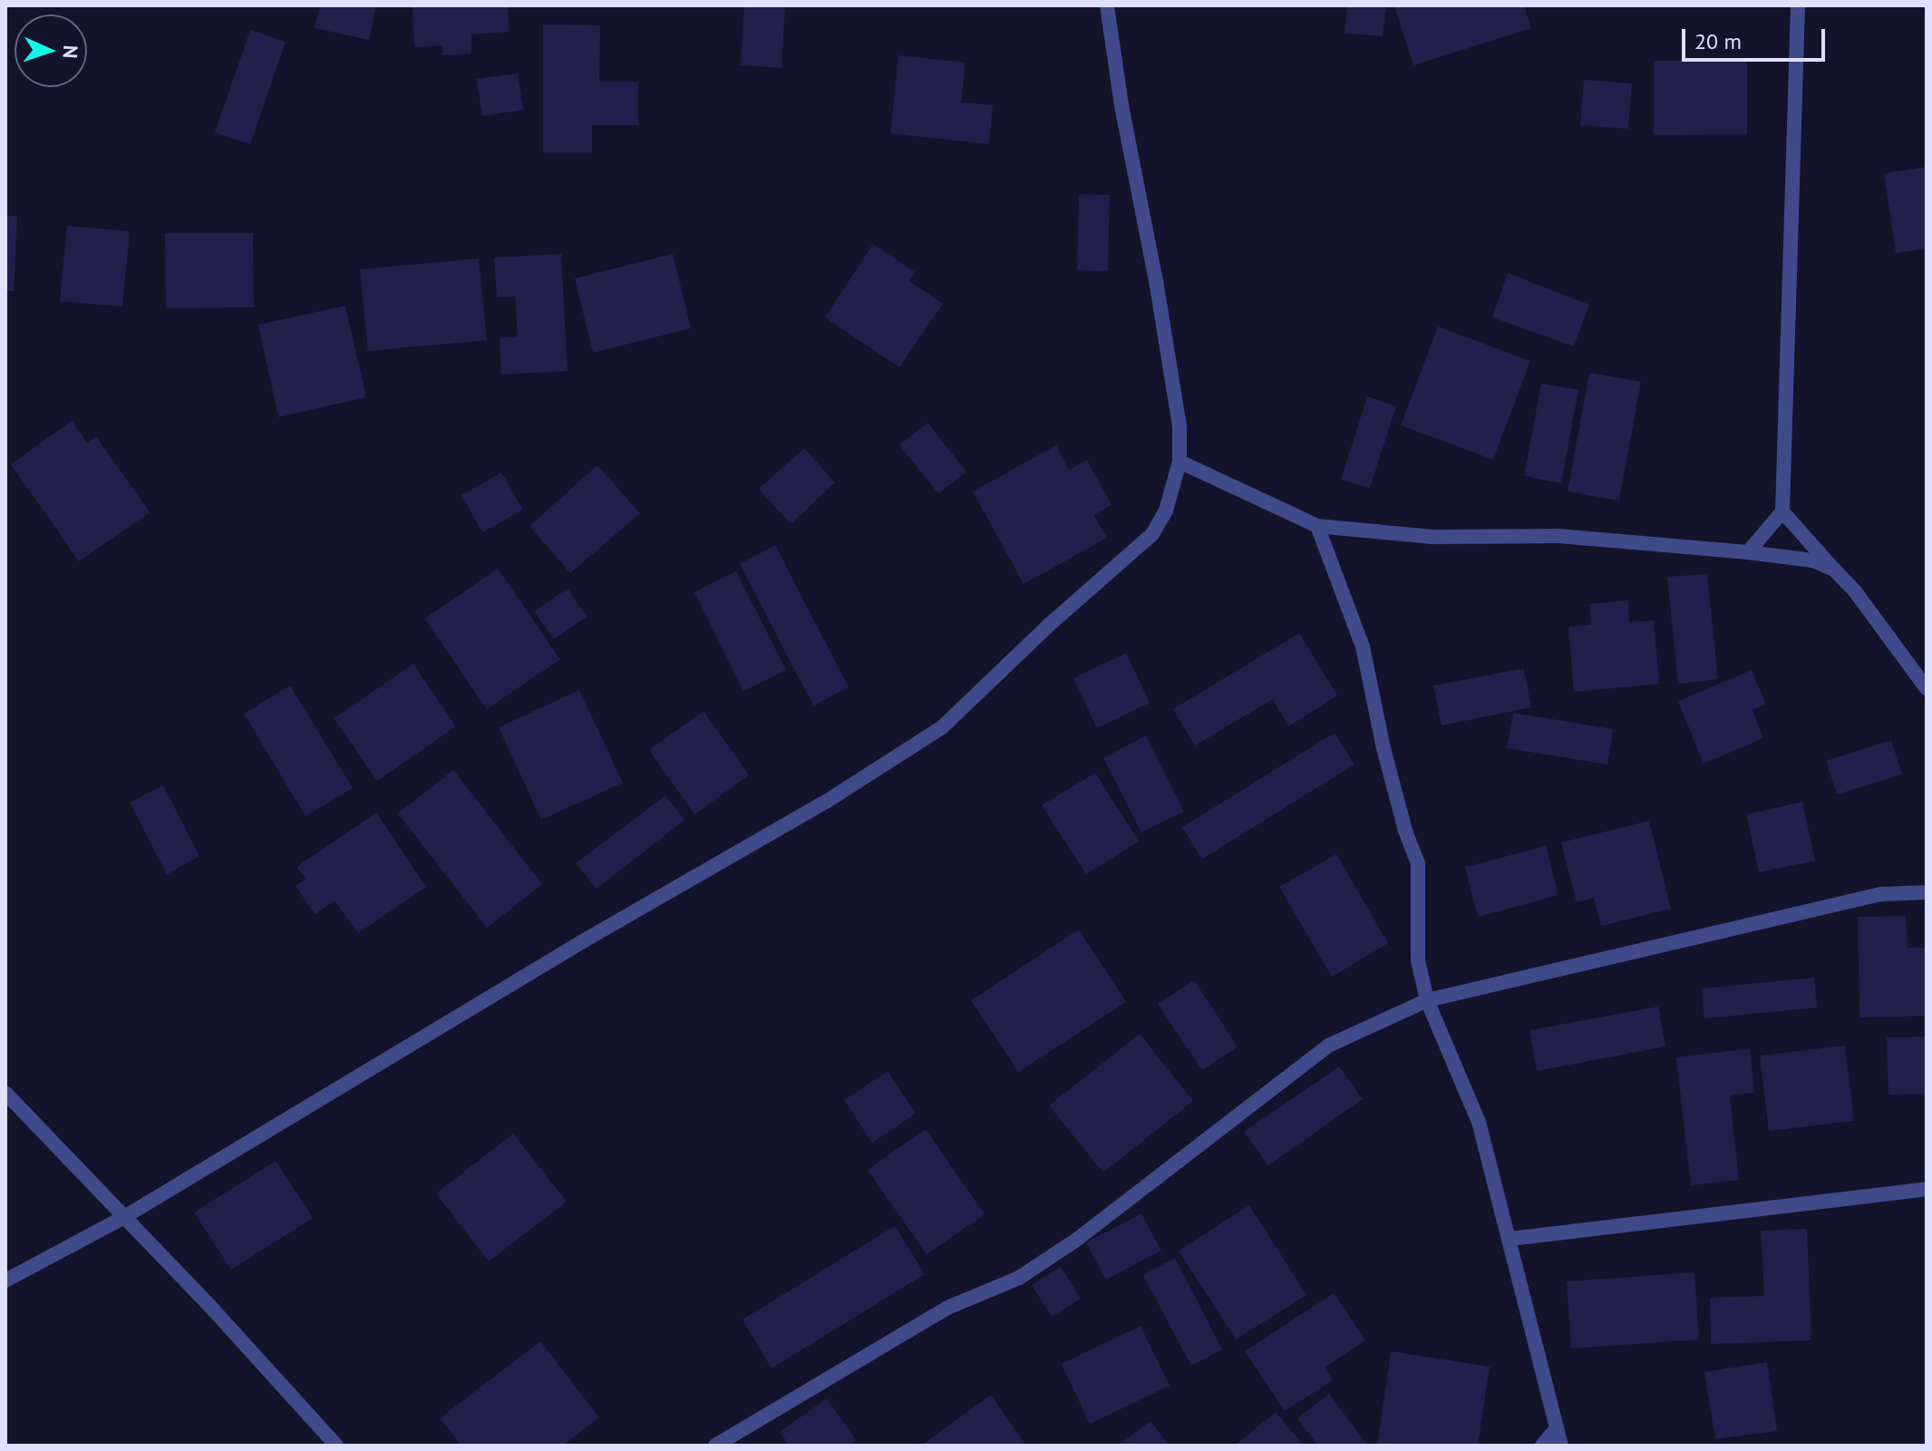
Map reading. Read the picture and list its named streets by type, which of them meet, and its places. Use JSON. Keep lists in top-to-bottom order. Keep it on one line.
{"scale_bar":"20 m","north":"right"}
